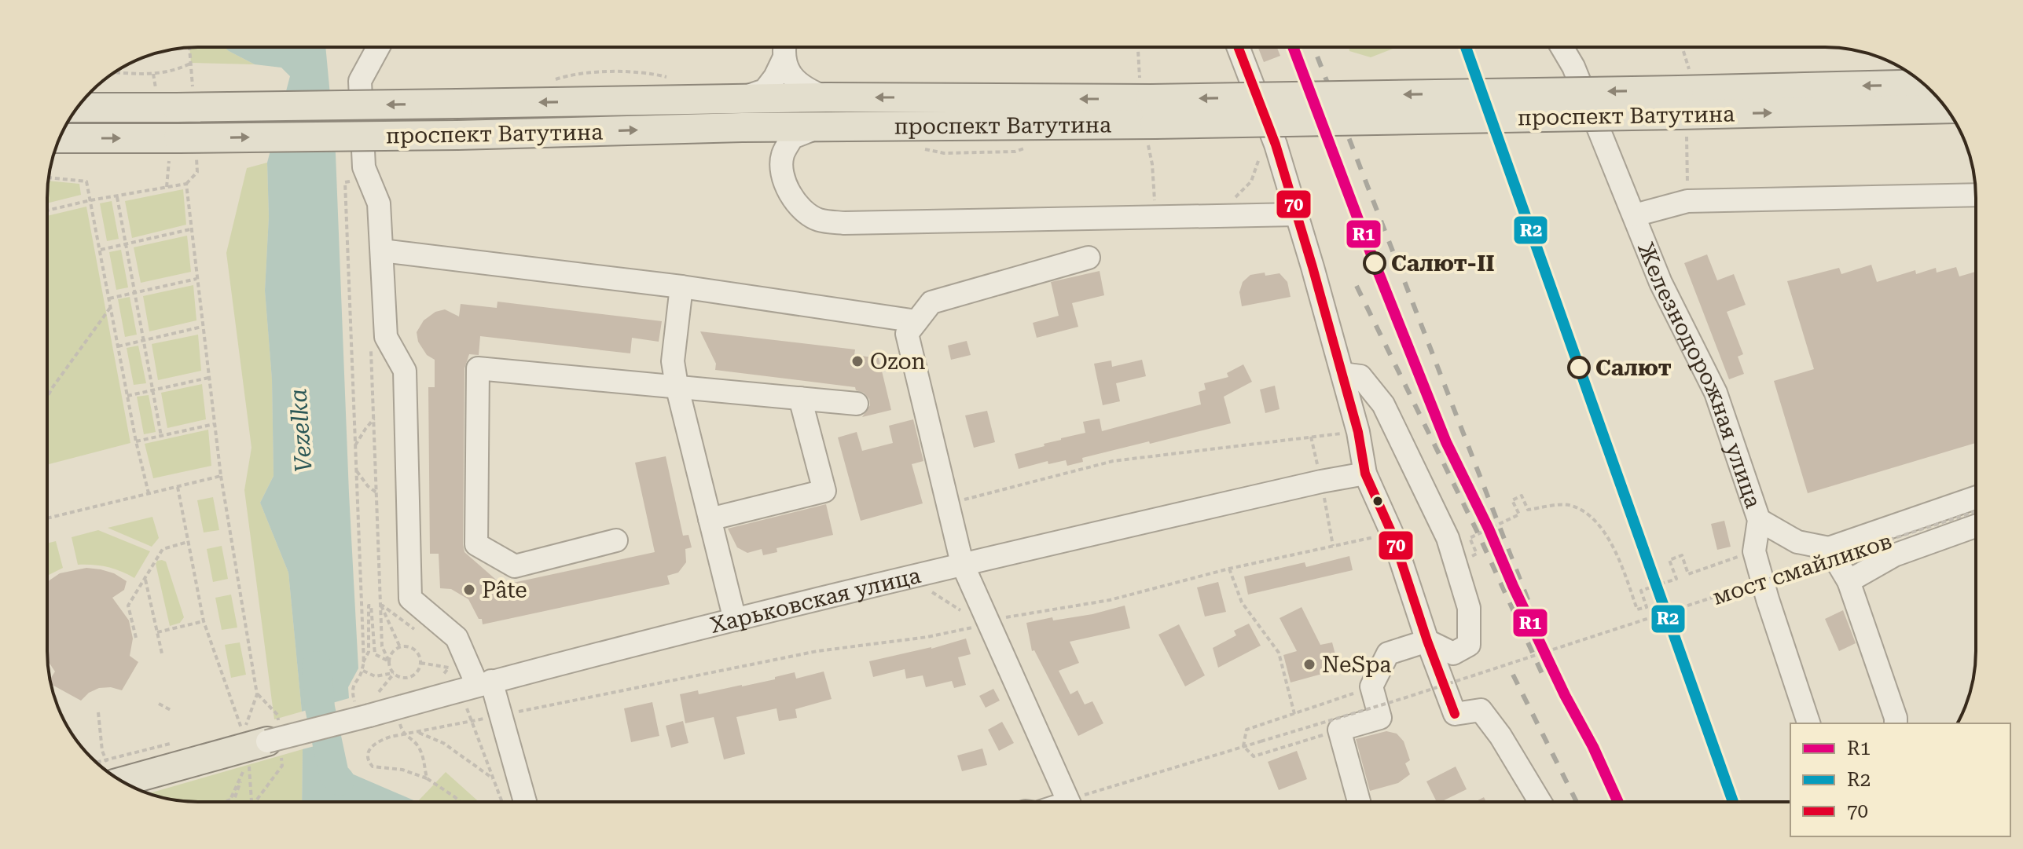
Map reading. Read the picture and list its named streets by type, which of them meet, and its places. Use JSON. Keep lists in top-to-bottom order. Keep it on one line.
{"streets":{"main road":["проспект Ватутина"],"street":["Железнодорожная улица","Харьковская улица"],"path":["мост смайликов"]},"water":["Vezelka"],"places":["Салют-II","Ozon","Салют","Pâte","NeSpa"],"lines":["transit line R1","transit line R2","transit line 70"],"legend":["R1","R2","70"]}
